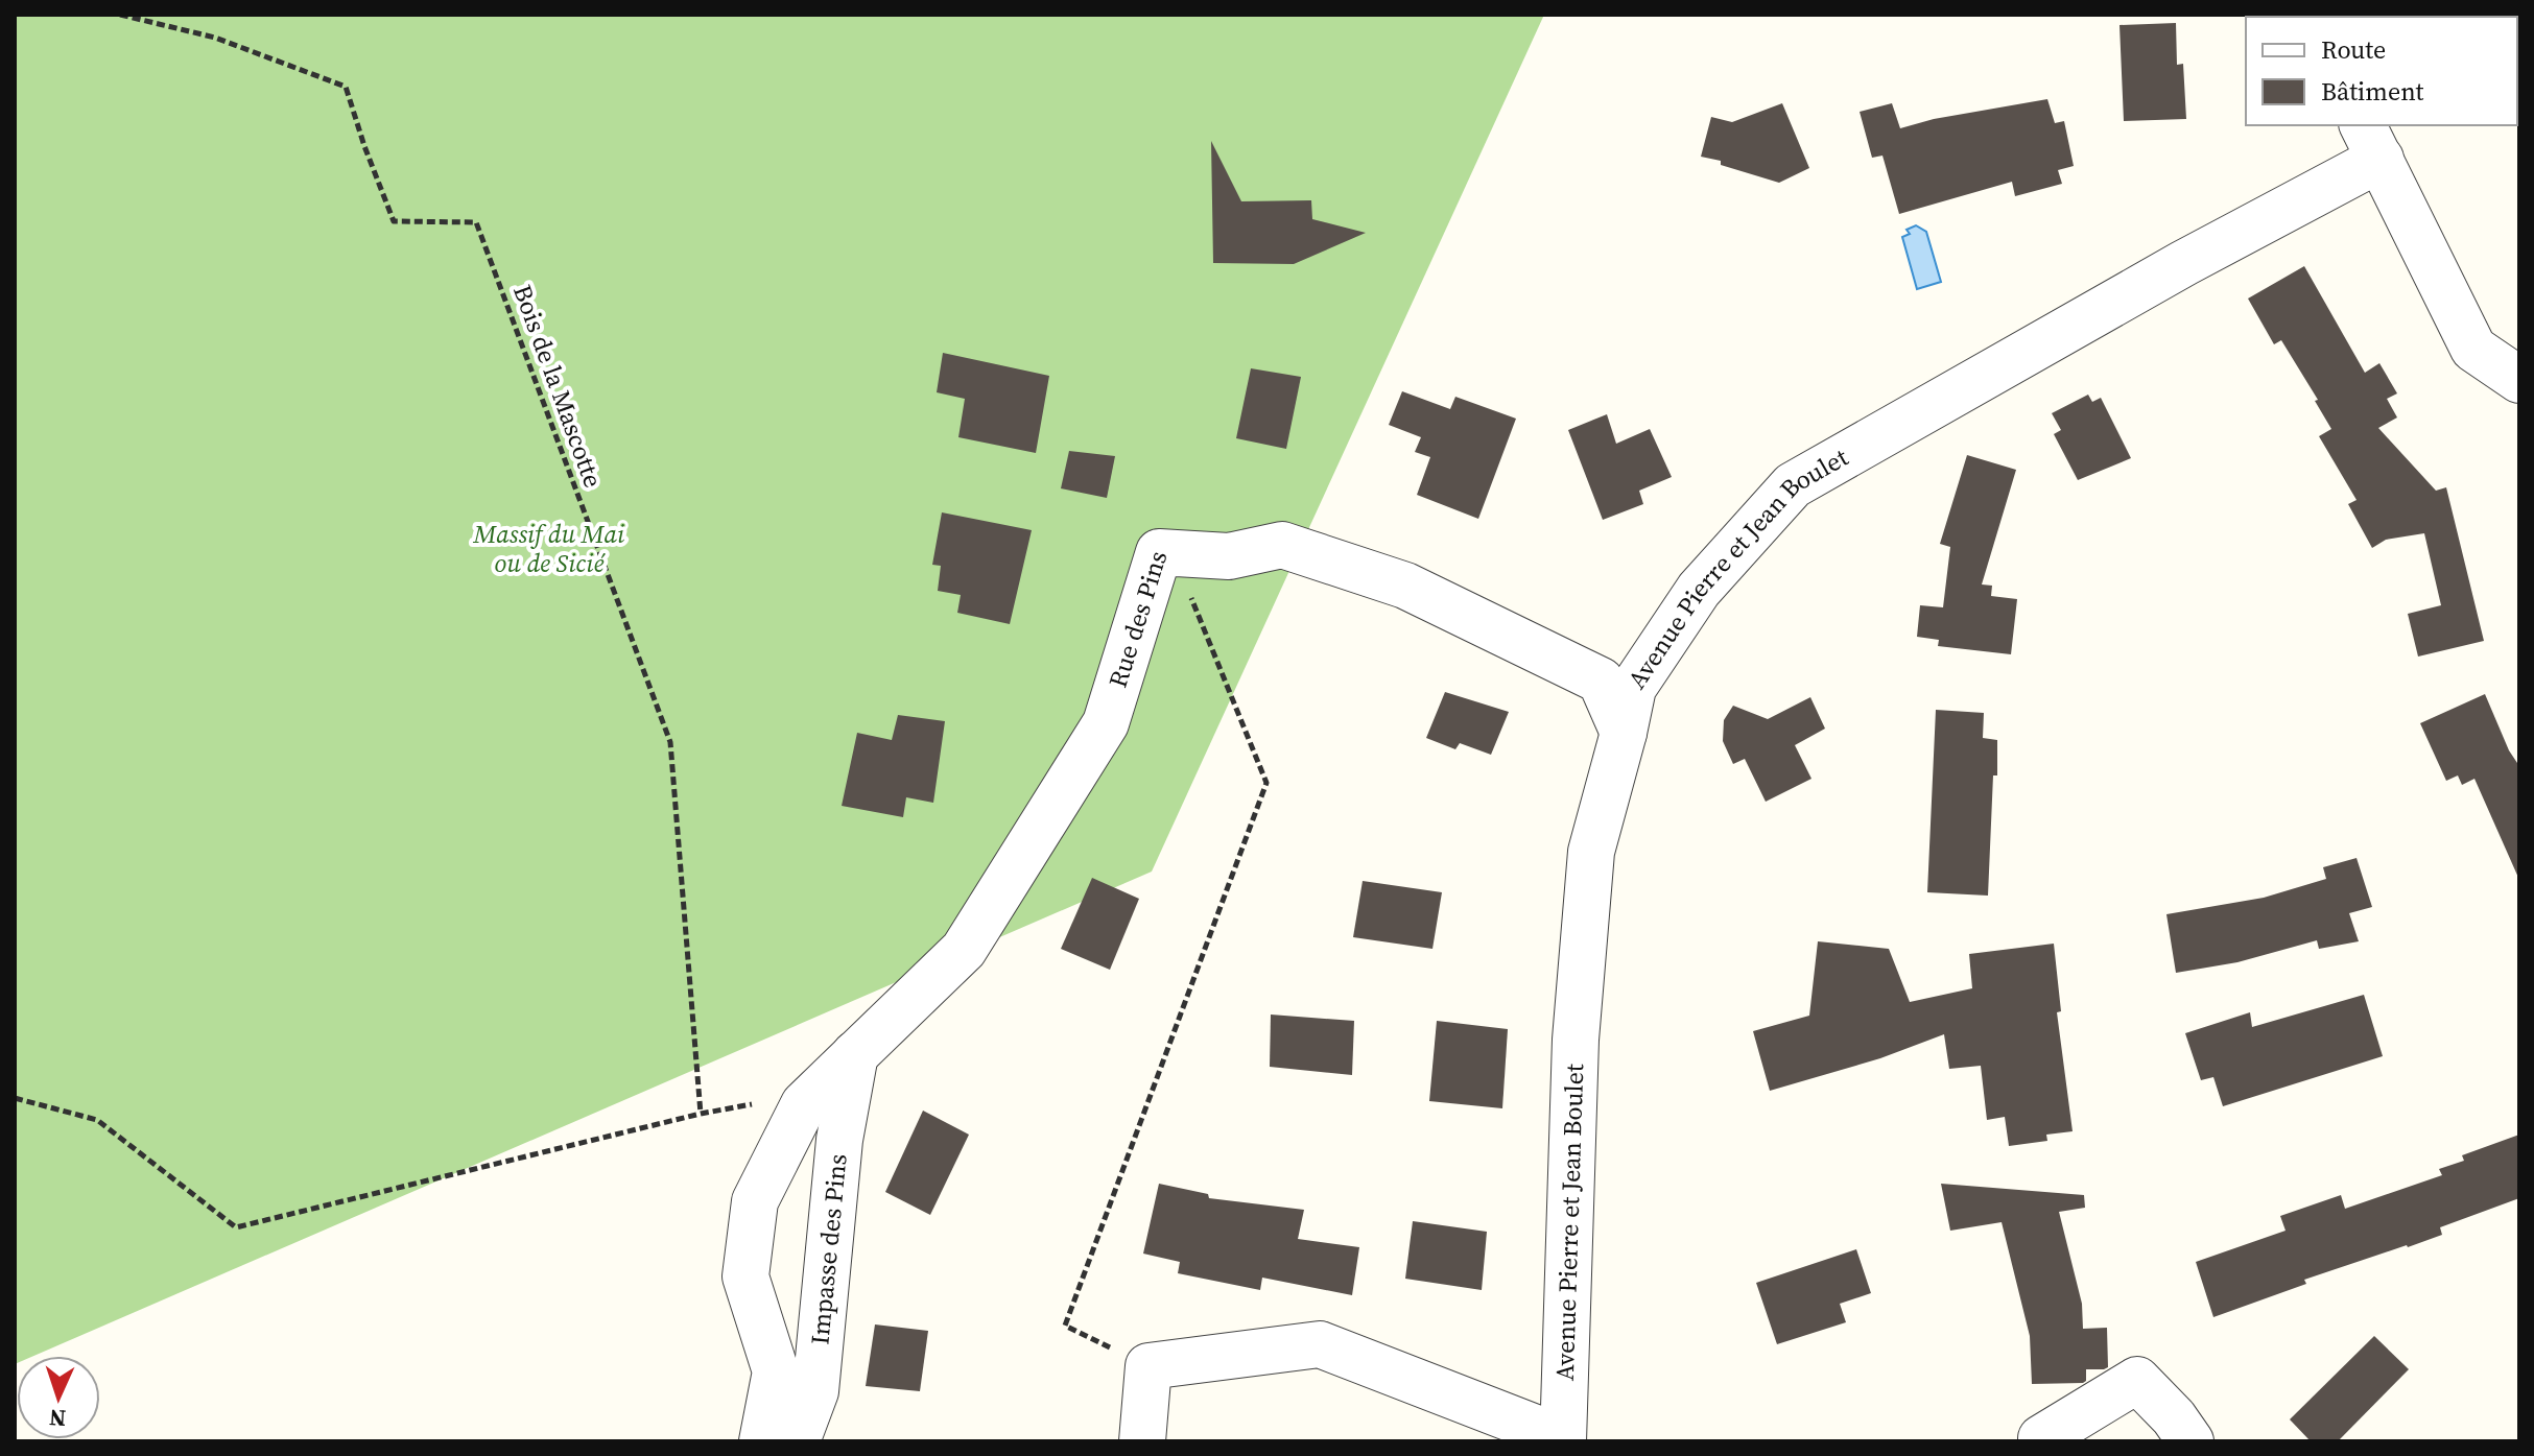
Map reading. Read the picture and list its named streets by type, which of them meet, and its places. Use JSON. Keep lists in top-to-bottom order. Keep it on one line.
{"streets":{"street":["Avenue Pierre et Jean Boulet","Rue des Pins","Impasse des Pins"],"path":["Bois de la Mascotte"]},"crossings":[["Avenue Pierre et Jean Boulet","Rue des Pins"],["Rue des Pins","Impasse des Pins"]],"parks":["Massif du Mai ou de Sicié"],"legend":["Route","Bâtiment"],"north":"bottom"}
